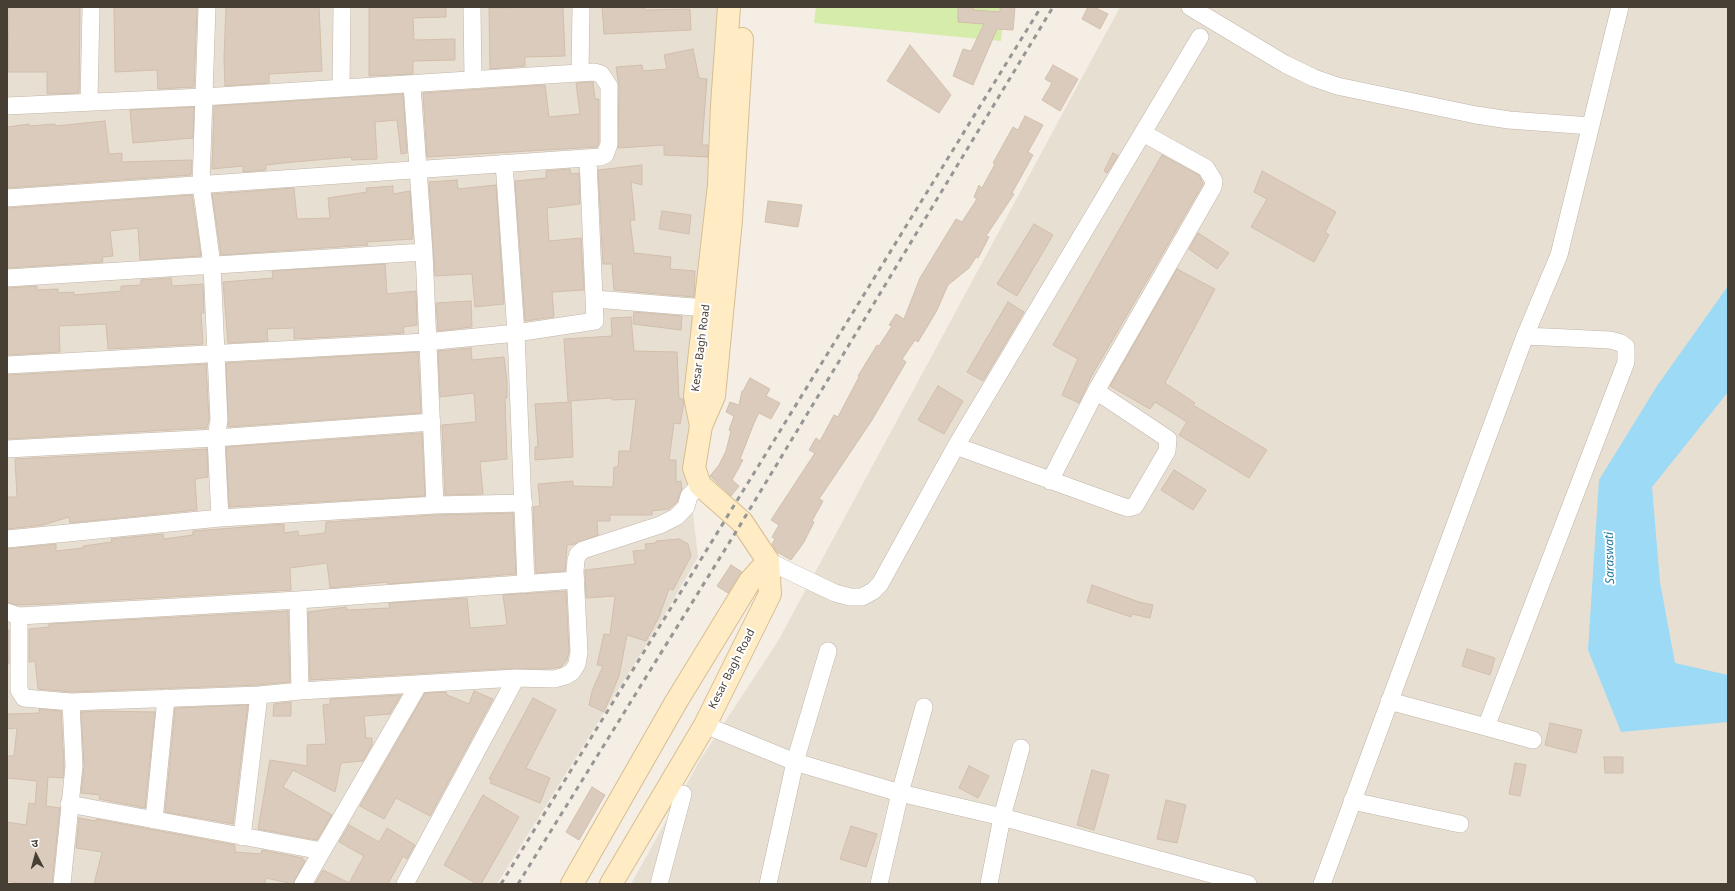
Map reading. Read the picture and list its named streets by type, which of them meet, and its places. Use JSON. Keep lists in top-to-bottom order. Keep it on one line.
{"streets":{"main road":["Kesar Bagh Road"]},"water":["Saraswati"],"north":"top"}
